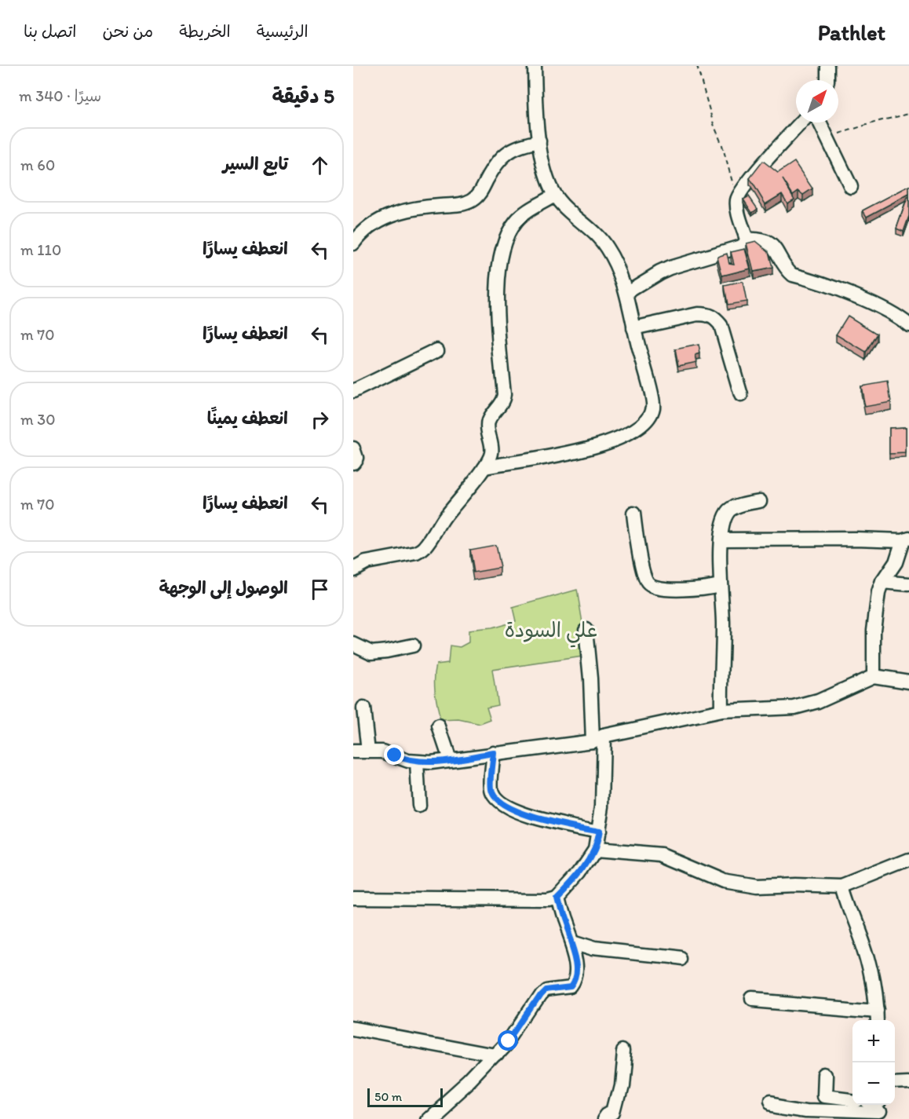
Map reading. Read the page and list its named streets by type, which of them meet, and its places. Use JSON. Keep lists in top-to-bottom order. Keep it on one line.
{"parks":["علي السودة"],"scale_bar":"50 m","north":"top right","page":{"header":"Pathlet","nav":["الرئيسية","الخريطة","من نحن","اتصل بنا"],"heading":["5 دقيقة","سيرًا · 340 m"],"list":[["تابع السير","60 m"],["انعطف يسارًا","110 m"],["انعطف يسارًا","70 m"],["انعطف يمينًا","30 m"],["انعطف يسارًا","70 m"],"الوصول إلى الوجهة"],"map_buttons":["+","−"],"scale":"50 m"}}
